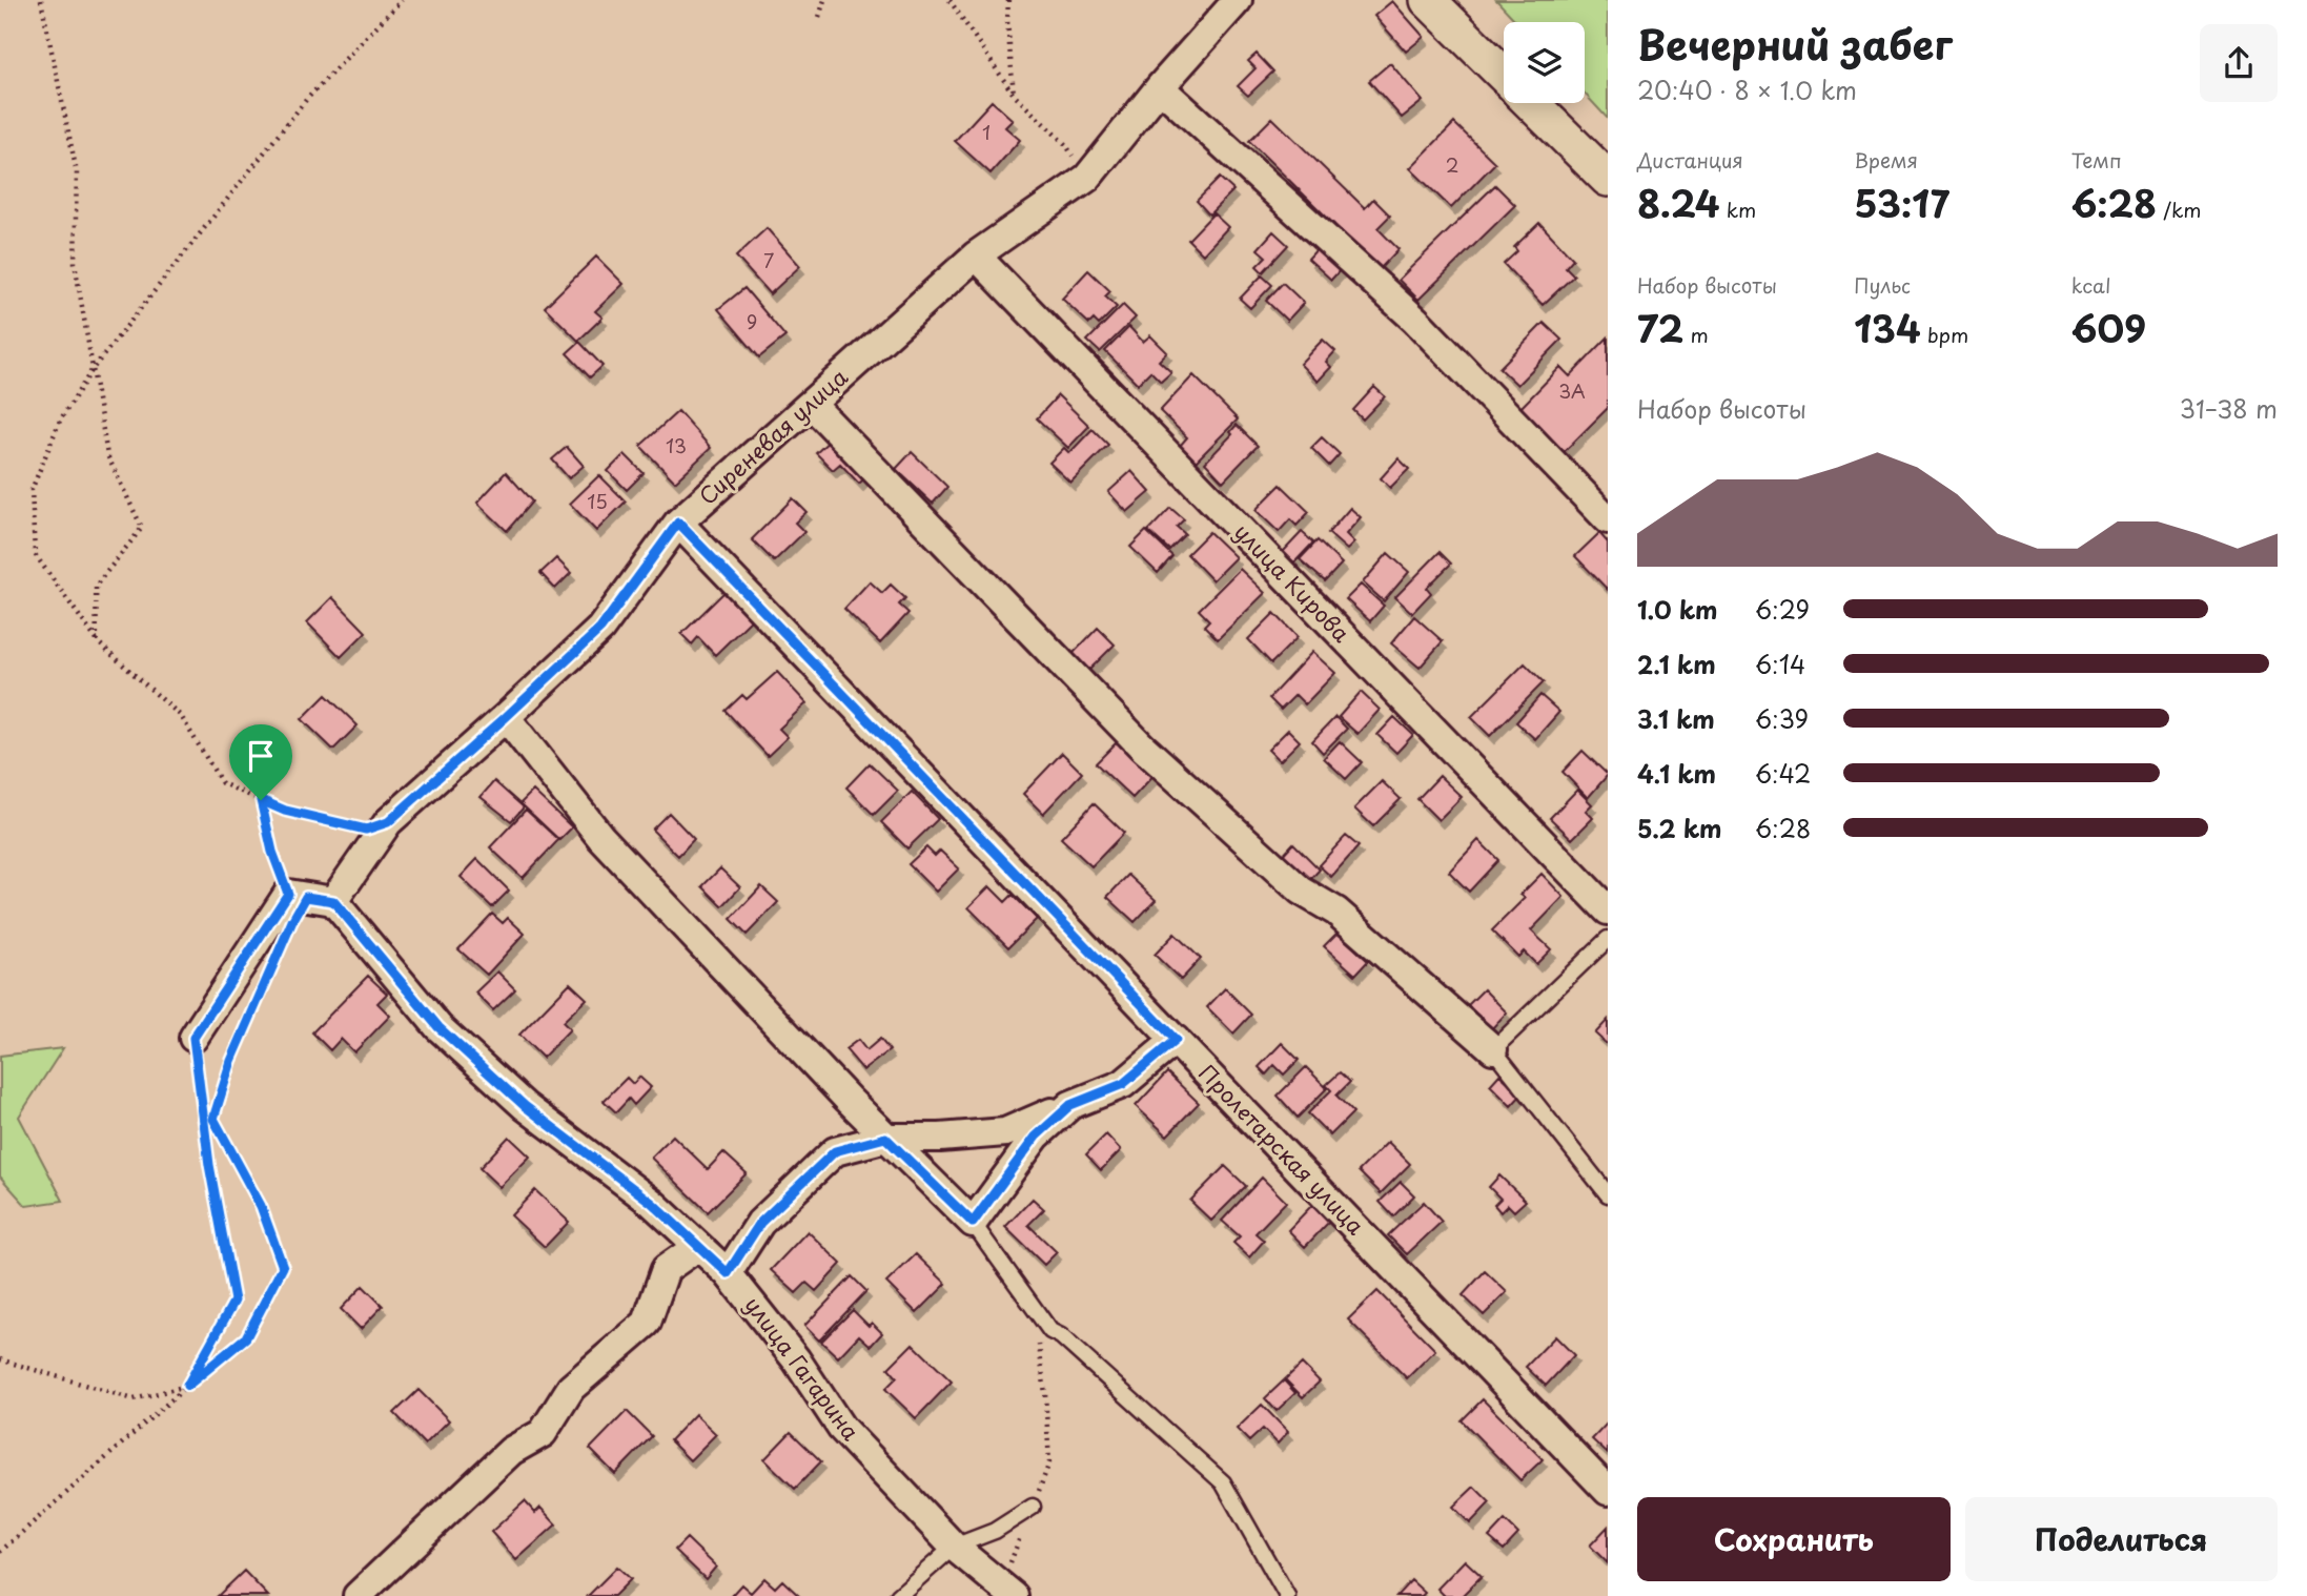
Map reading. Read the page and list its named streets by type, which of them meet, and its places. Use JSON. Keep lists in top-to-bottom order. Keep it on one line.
{"streets":{"street":["Сиреневая улица","улица Кирова","Пролетарская улица","улица Гагарина"]},"crossings":[["Сиреневая улица","улица Кирова"],["Сиреневая улица","Пролетарская улица"],["Сиреневая улица","улица Гагарина"]],"house_numbers":["1","2","7","9","3А","13","15"],"page":{"heading":["Вечерний забег","20:40 · 8 × 1.0 km"],"stats":[["Дистанция","8.24 km"],["Время","53:17"],["Темп","6:28 /km"],["Набор высоты","72 m"],["Пульс","134 bpm"],["kcal","609"]],"chart":["Набор высоты","31–38 m"],"list":[{"name":"1.0 km","note":"6:29"},{"name":"2.1 km","note":"6:14"},{"name":"3.1 km","note":"6:39"},{"name":"4.1 km","note":"6:42"},{"name":"5.2 km","note":"6:28"}],"buttons":["Сохранить","Поделиться"]}}
